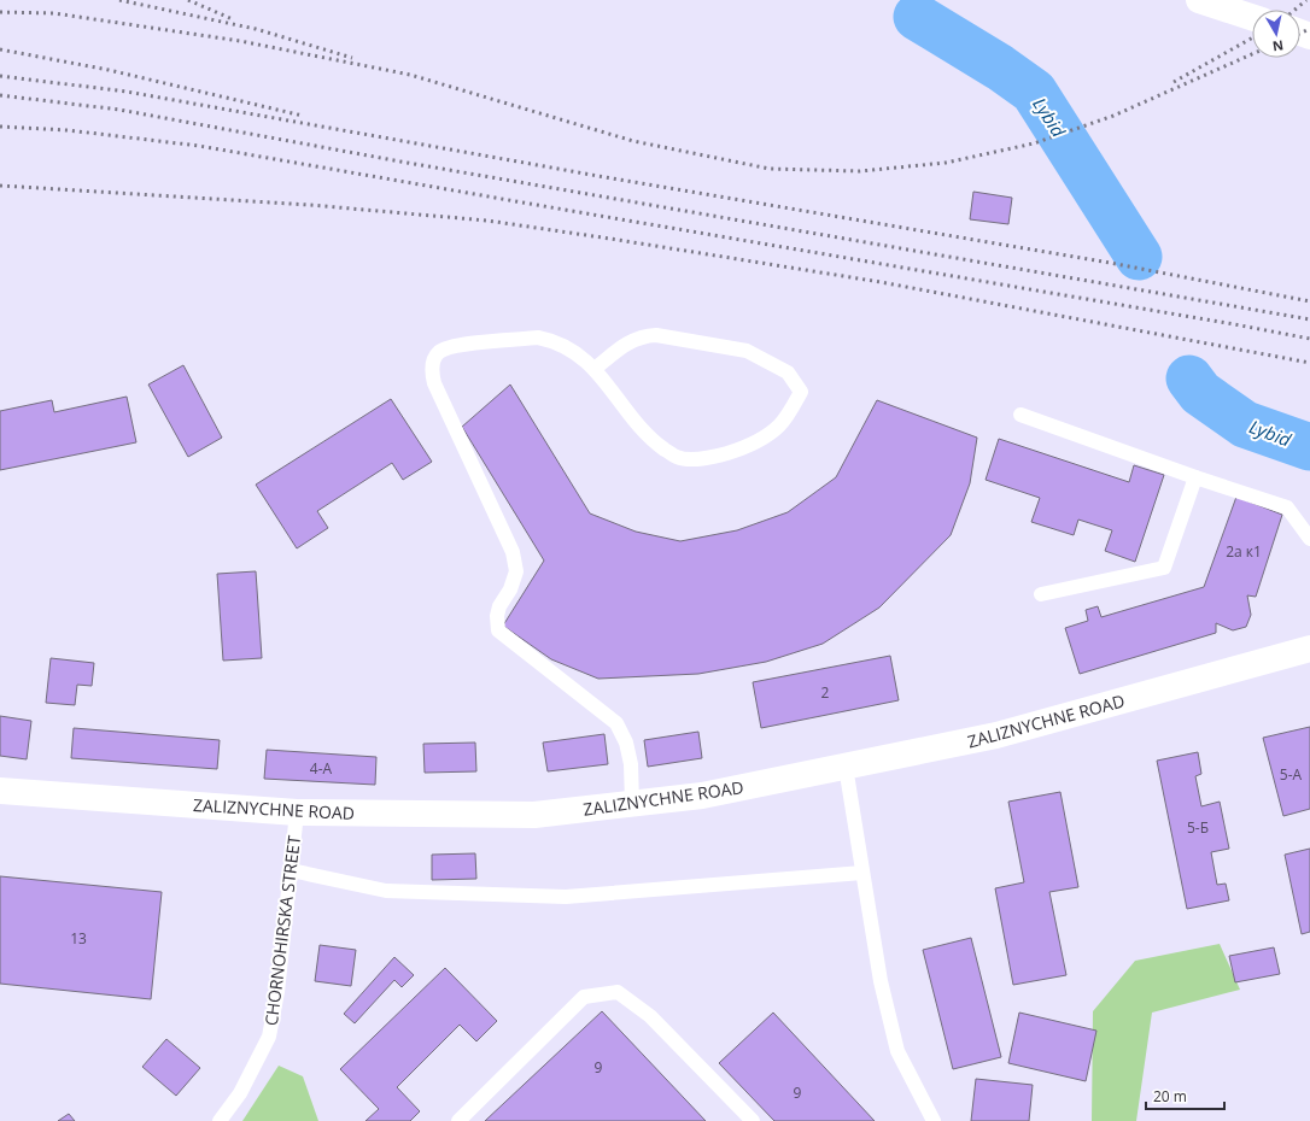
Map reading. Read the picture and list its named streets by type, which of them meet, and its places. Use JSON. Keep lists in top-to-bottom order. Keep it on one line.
{"streets":{"street":["ZALIZNYCHNE ROAD"],"lane":["CHORNOHIRSKA STREET"]},"crossings":[["ZALIZNYCHNE ROAD","CHORNOHIRSKA STREET"]],"water":["Lybid"],"house_numbers":["2а к1","2","4-А","5-А","5-Б","13","9","9"],"scale_bar":"20 m","north":"bottom"}
